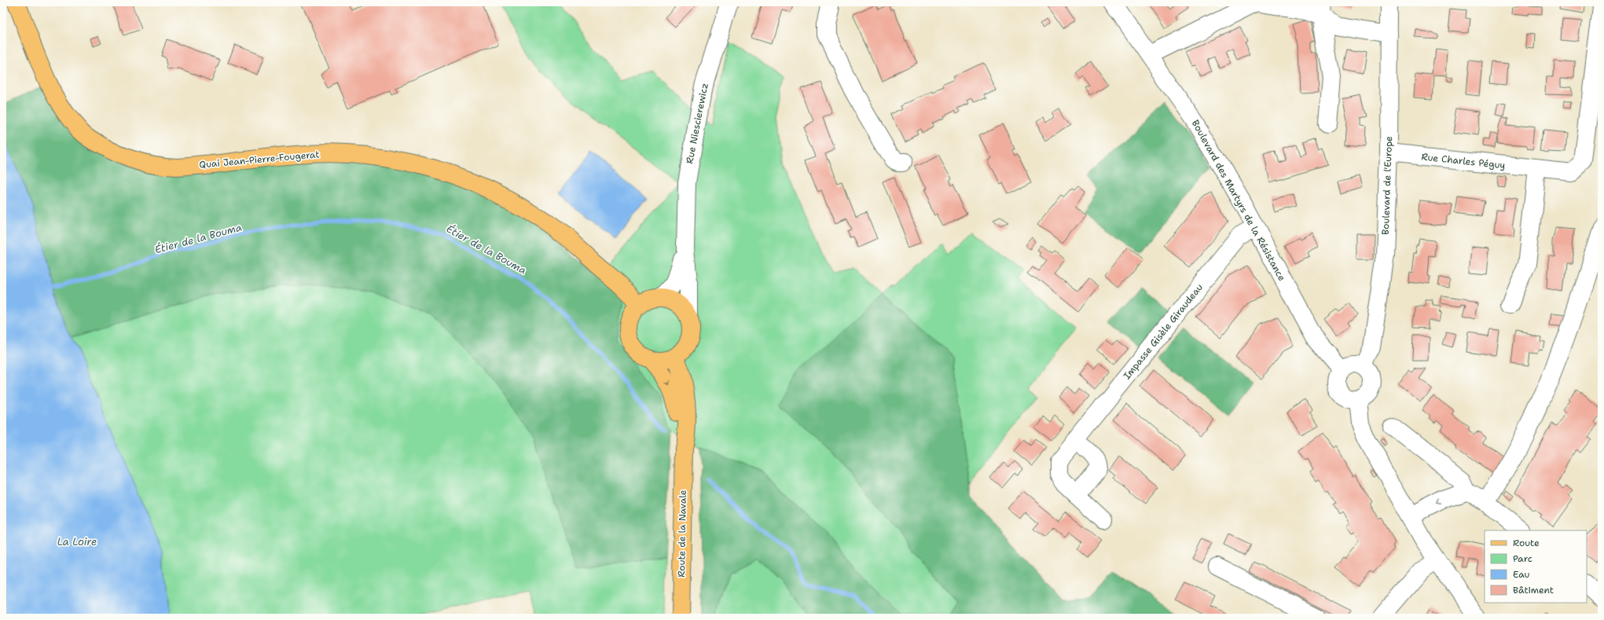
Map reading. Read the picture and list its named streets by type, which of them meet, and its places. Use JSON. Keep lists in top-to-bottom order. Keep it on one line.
{"streets":{"main road":["Quai Jean-Pierre-Fougerat","Route de la Navale"],"street":["Rue Niescierewicz","Rue Charles Péguy","Boulevard de l'Europe","Boulevard des Martyrs de la Résistance","Impasse Gisèle Giraudeau"]},"crossings":[["Rue Niescierewicz","Quai Jean-Pierre-Fougerat"],["Rue Niescierewicz","Route de la Navale"],["Quai Jean-Pierre-Fougerat","Route de la Navale"],["Rue Charles Péguy","Boulevard de l'Europe"],["Boulevard de l'Europe","Boulevard des Martyrs de la Résistance"],["Boulevard des Martyrs de la Résistance","Impasse Gisèle Giraudeau"]],"water":["Étier de la Bouma","La Loire"],"legend":["Route","Parc","Eau","Bâtiment"]}
